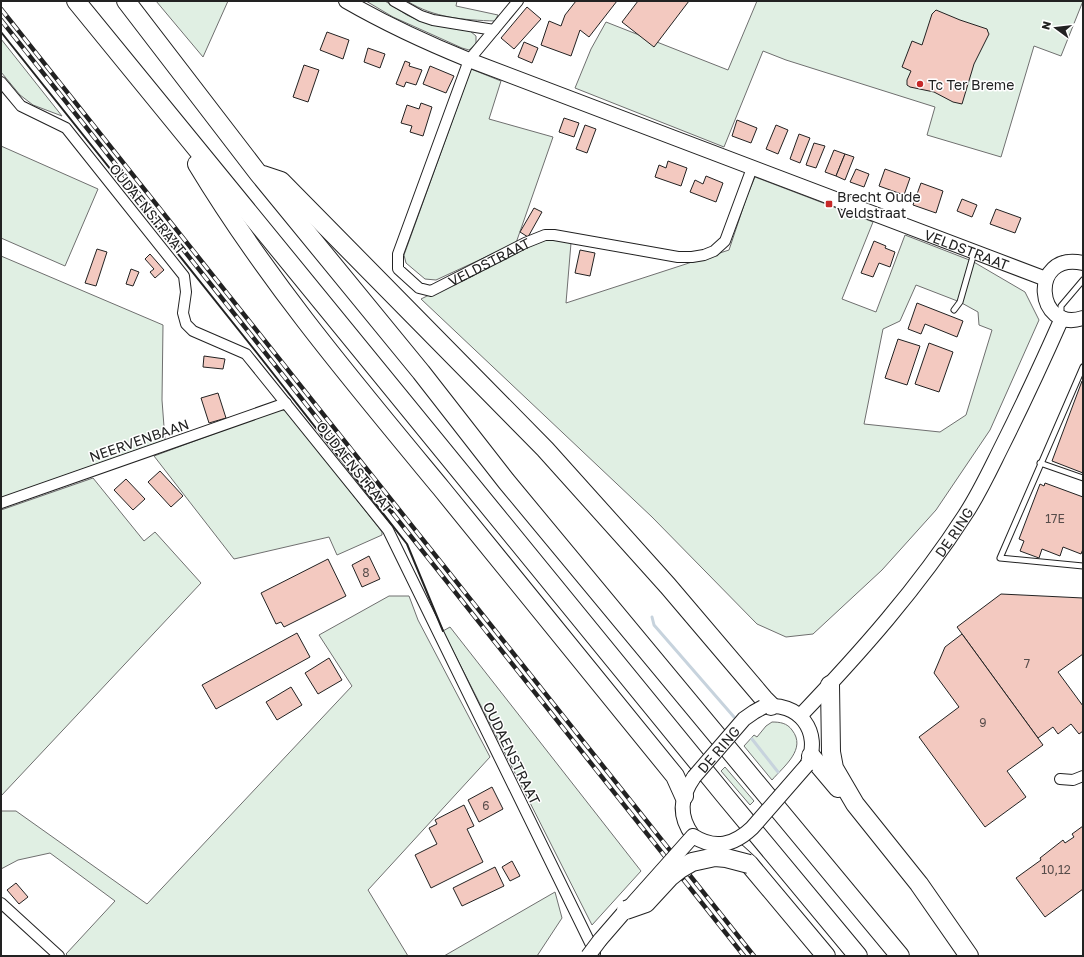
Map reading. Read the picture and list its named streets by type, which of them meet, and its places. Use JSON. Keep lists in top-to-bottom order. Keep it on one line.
{"streets":{"main road":["VELDSTRAAT","DE RING"],"street":["OUDAENSTRAAT","NEERVENBAAN"]},"crossings":[["OUDAENSTRAAT","NEERVENBAAN"]],"places":{"other":["Tc Ter Breme"],"transit":["Brecht Oude Veldstraat"]},"house_numbers":["17E","8","7","9","6","10,12"],"north":"left"}
